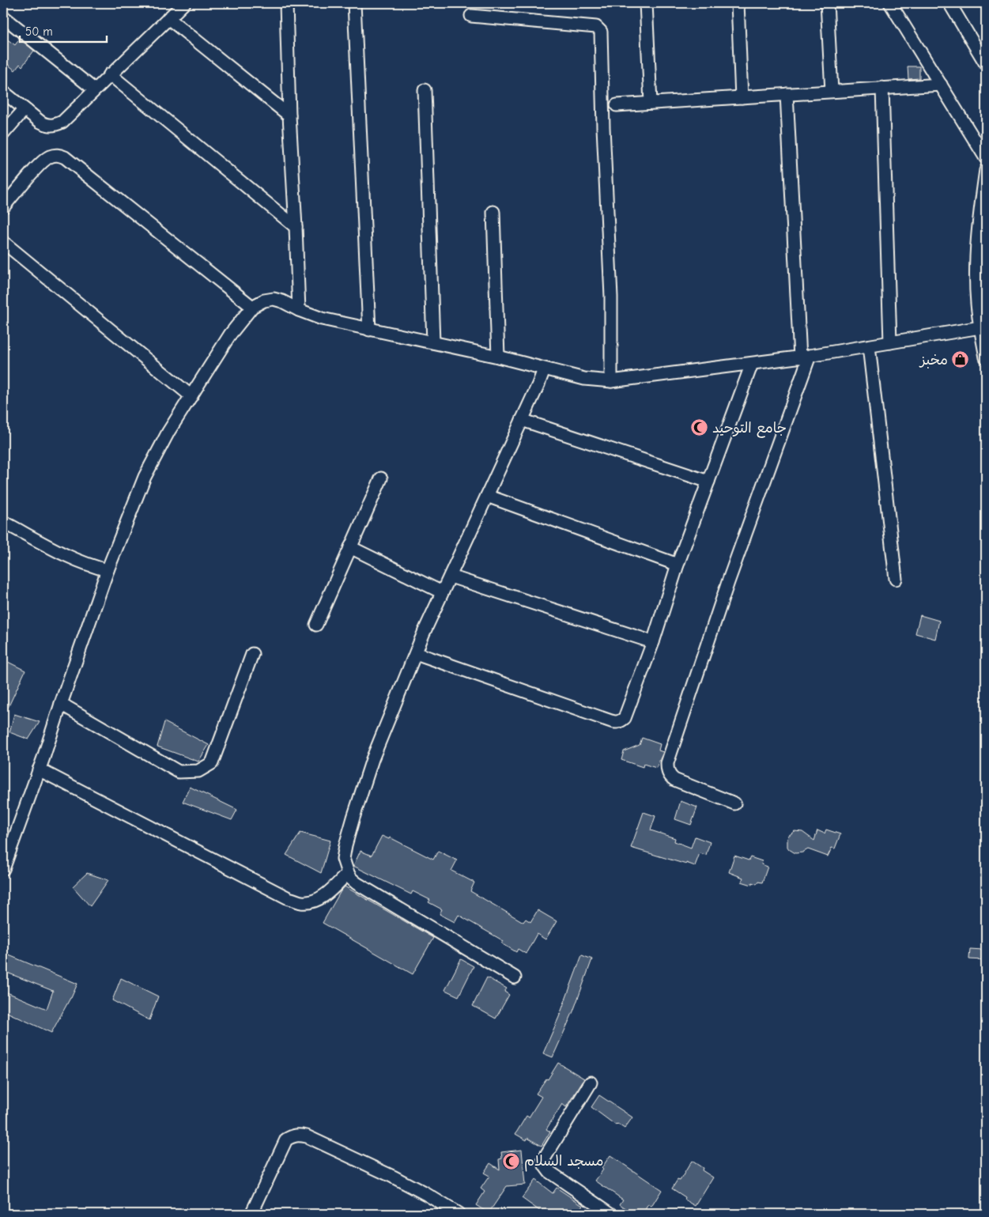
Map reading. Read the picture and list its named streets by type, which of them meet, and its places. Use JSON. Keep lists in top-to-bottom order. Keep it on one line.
{"places":{"shop":["مخبز"],"mosque":["جامع التوحيد","مسجد السلام"]},"scale_bar":"50 m"}
